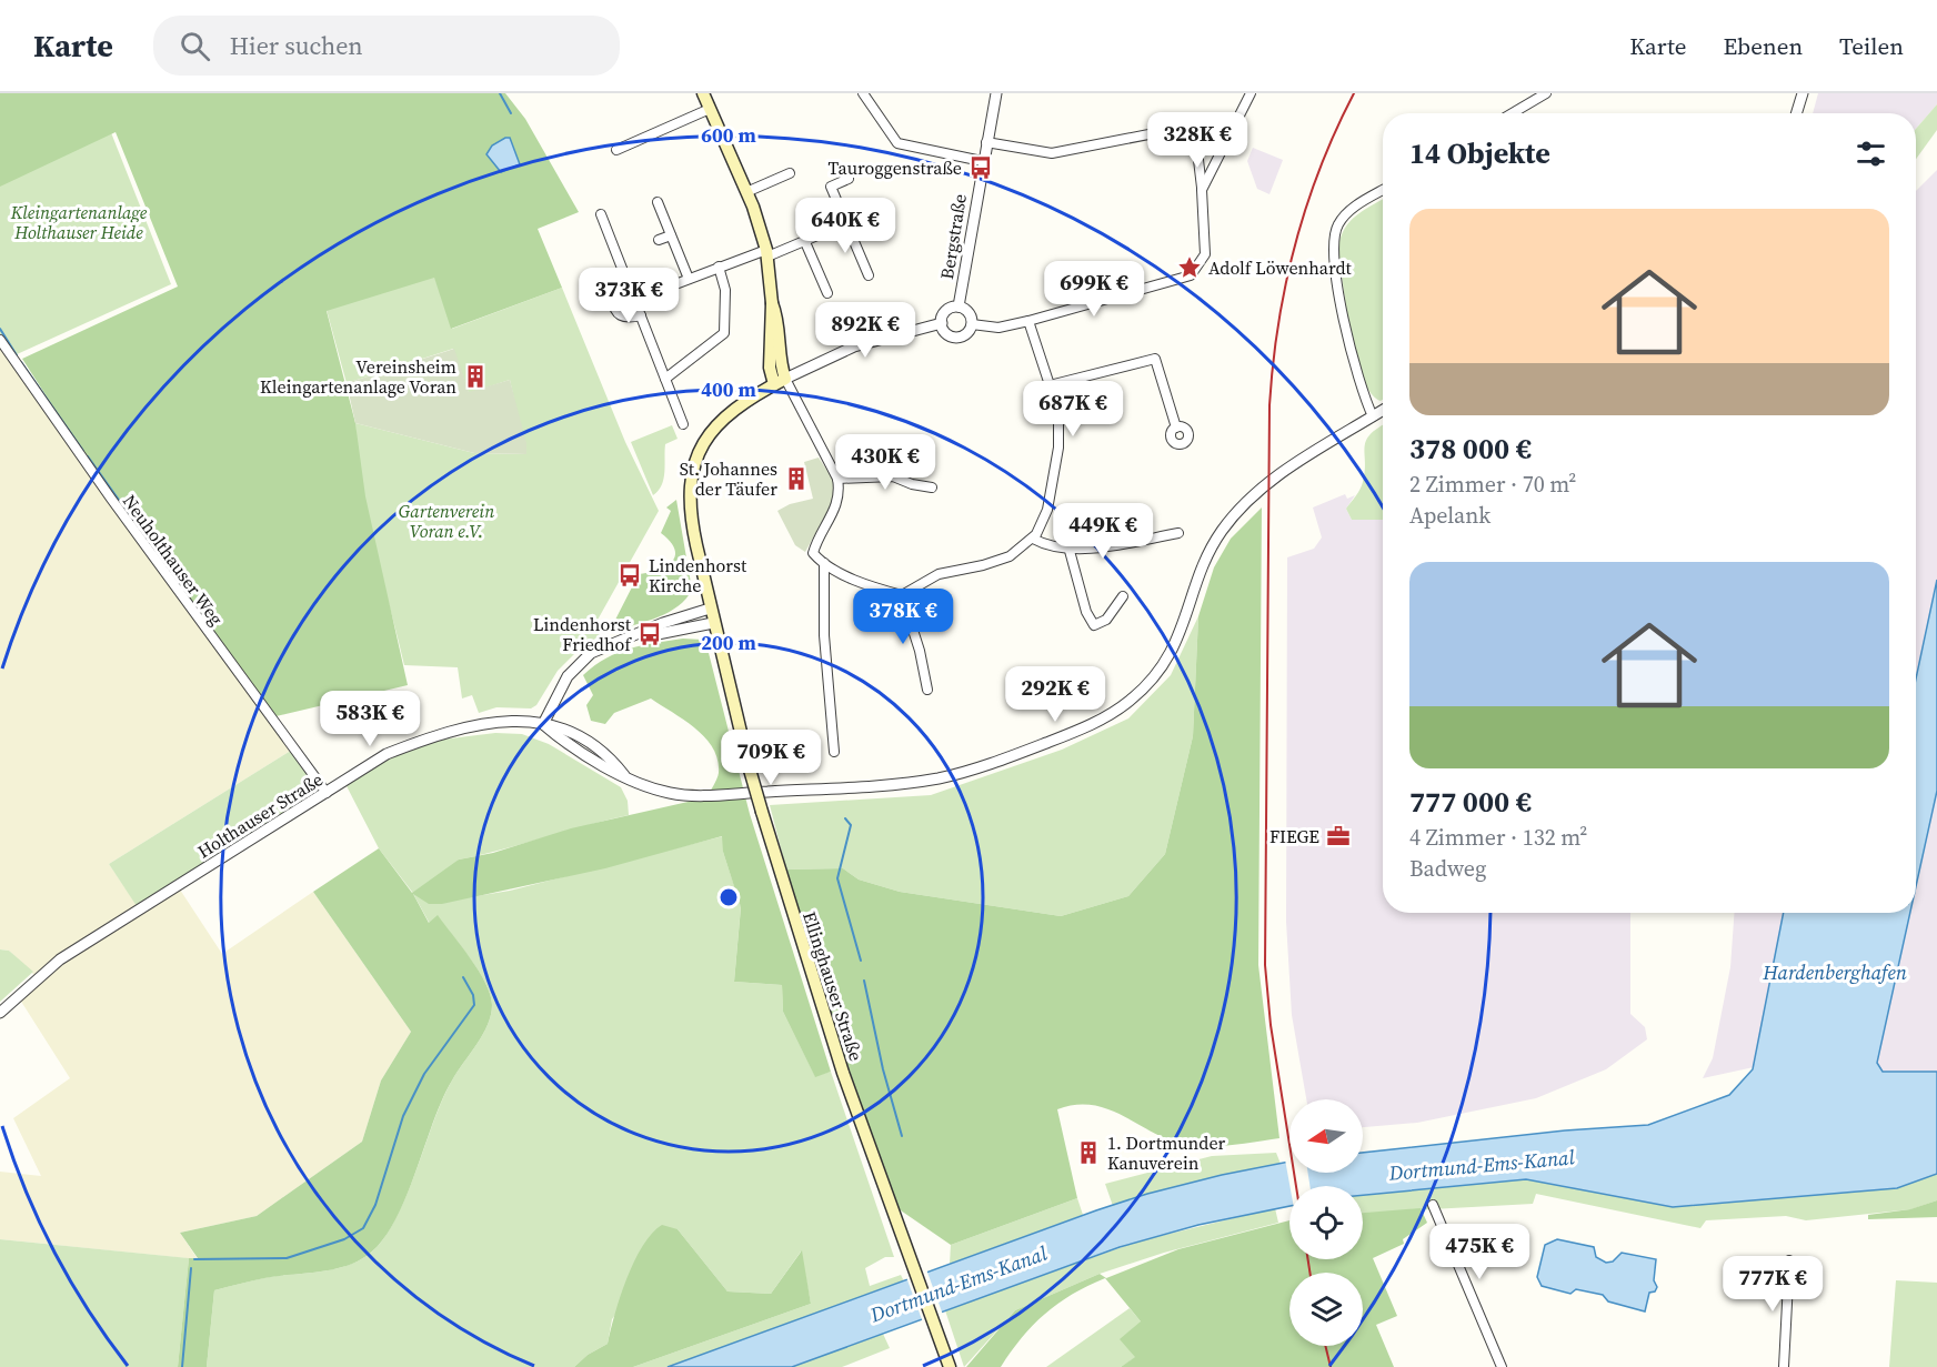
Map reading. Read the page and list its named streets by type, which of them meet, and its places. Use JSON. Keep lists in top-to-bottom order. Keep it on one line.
{"streets":{"main road":["Ellinghauser Straße"],"street":["Bergstraße","Neuholthauser Weg","Holthauser Straße"]},"crossings":[["Neuholthauser Weg","Holthauser Straße"]],"water":["Hardenberghafen","Dortmund-Ems-Kanal"],"parks":["Kleingartenanlage Holthauser Heide","Gartenverein Voran e.V."],"places":{"bus stop":["Tauroggenstraße","Lindenhorst Kirche","Lindenhorst Friedhof"],"place":["Adolf Löwenhardt"],"building":["Vereinsheim Kleingartenanlage Voran","St. Johannes der Täufer","1. Dortmunder Kanuverein"],"office":["FIEGE"]},"north":"left","page":{"header":"Karte","search":"Hier suchen","nav":["Karte","Ebenen","Teilen"],"price":["328K €","640K €","699K €","373K €","892K €","687K €","430K €","449K €","378K €","292K €","583K €","709K €","475K €","777K €"],"heading":"14 Objekte","list":[{"name":"378 000 €","note":"2 Zimmer · 70 m² · Apelank"},{"name":"777 000 €","note":"4 Zimmer · 132 m² · Badweg"}]},"rings":["600 m","400 m","200 m"]}
